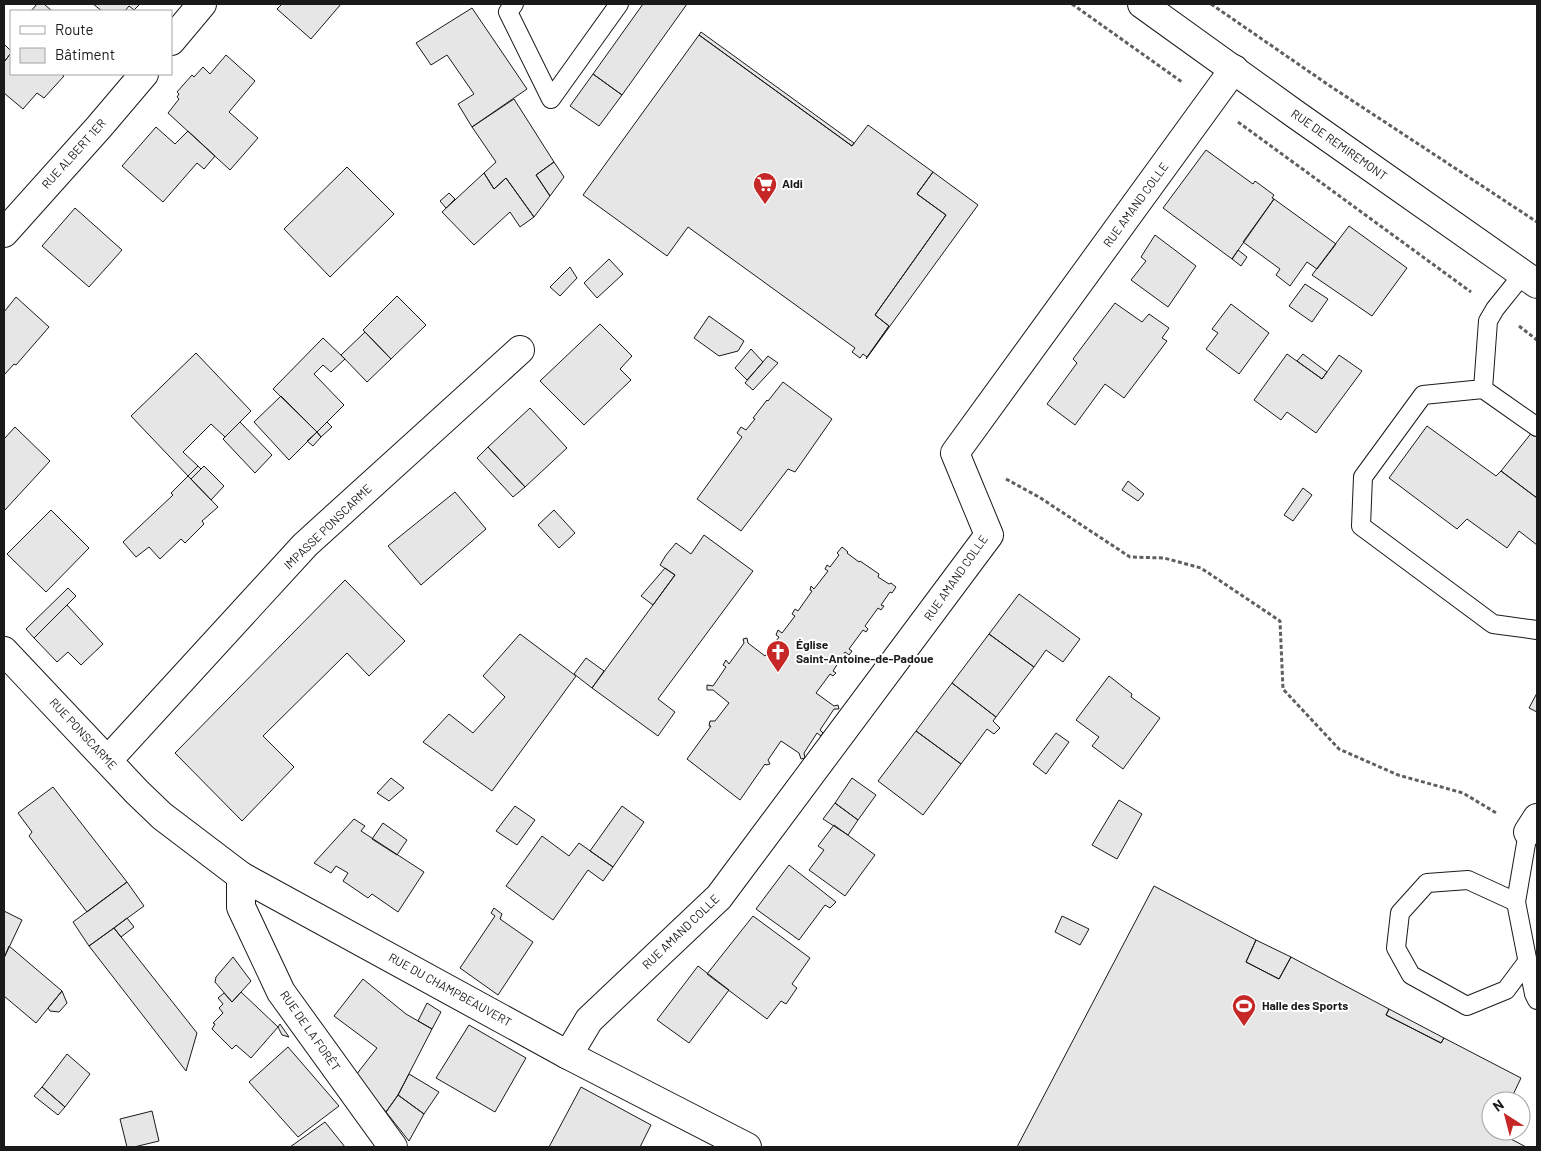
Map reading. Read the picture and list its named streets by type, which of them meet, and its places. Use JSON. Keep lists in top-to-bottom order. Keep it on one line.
{"streets":{"street":["RUE DE REMIREMONT","RUE ALBERT 1ER","RUE AMAND COLLE","IMPASSE PONSCARME","RUE PONSCARME","RUE DU CHAMPBEAUVERT","RUE DE LA FORÊT"]},"crossings":[["RUE DE REMIREMONT","RUE AMAND COLLE"],["RUE AMAND COLLE","RUE DU CHAMPBEAUVERT"],["IMPASSE PONSCARME","RUE PONSCARME"],["RUE PONSCARME","RUE DU CHAMPBEAUVERT"],["RUE DU CHAMPBEAUVERT","RUE DE LA FORÊT"]],"places":{"supermarket":["Aldi"],"church":["Église Saint-Antoine-de-Padoue"],"sports":["Halle des Sports"]},"legend":["Route","Bâtiment"],"north":"top left"}
